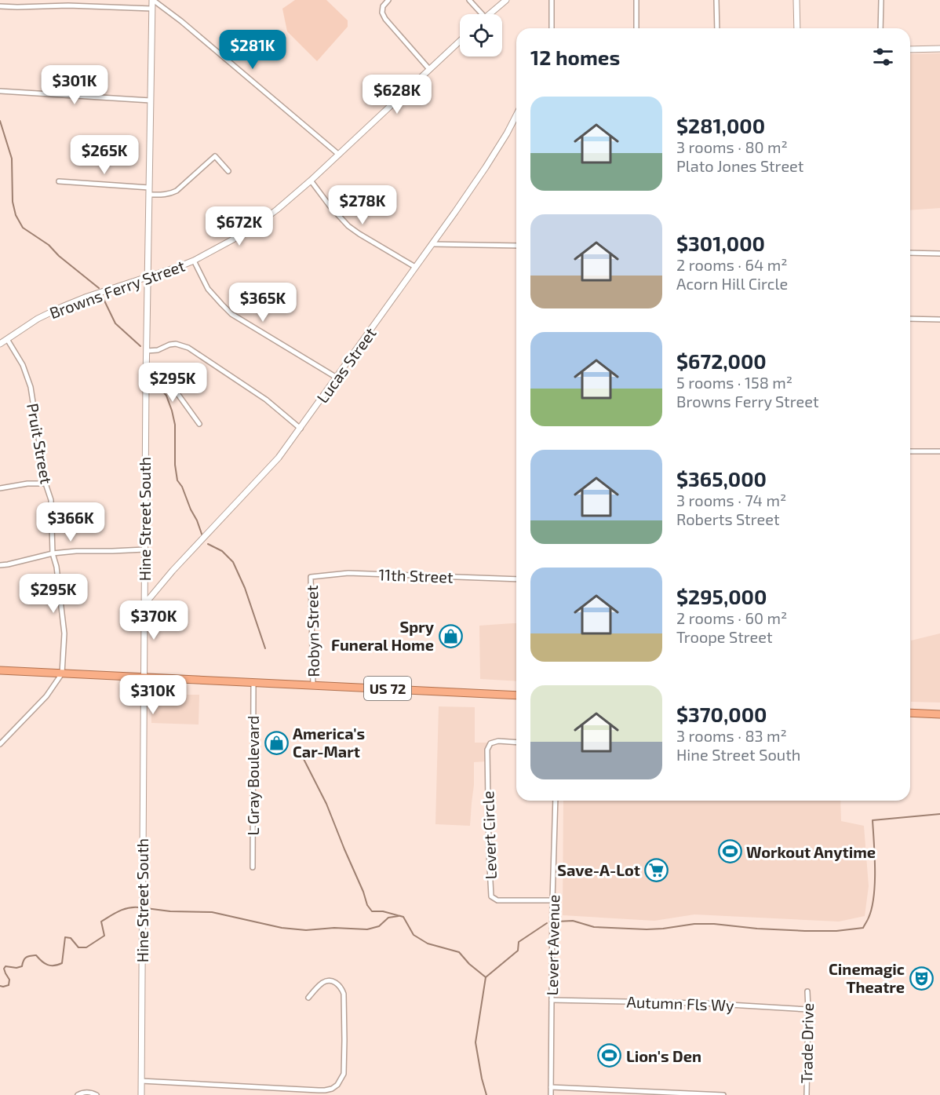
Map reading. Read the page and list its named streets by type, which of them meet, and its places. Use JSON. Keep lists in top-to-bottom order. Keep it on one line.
{"streets":{"highway":["US 72"],"street":["Browns Ferry Street","Lucas Street","Pruit Street","Hine Street South","11th Street","Robyn Street","L Gray Boulevard","Levert Circle","Levert Avenue","Autumn Fls Wy","Trade Drive"]},"crossings":[["Browns Ferry Street","Pruit Street"],["Browns Ferry Street","Hine Street South"],["Lucas Street","Hine Street South"],["Pruit Street","US 72"],["Hine Street South","US 72"],["11th Street","Robyn Street"],["Robyn Street","US 72"],["US 72","L Gray Boulevard"],["Levert Circle","Levert Avenue"],["Levert Avenue","Autumn Fls Wy"],["Autumn Fls Wy","Trade Drive"]],"places":{"shop":["Spry Funeral Home","America's Car-Mart"],"sports":["Workout Anytime","Lion's Den"],"supermarket":["Save-A-Lot"],"theatre":["Cinemagic Theatre"]},"page":{"heading":"12 homes","price":["$281K","$301K","$628K","$265K","$278K","$672K","$365K","$295K","$366K","$295K","$370K","$310K"],"list":[{"name":"$281,000","note":"3 rooms · 80 m² · Plato Jones Street"},{"name":"$301,000","note":"2 rooms · 64 m² · Acorn Hill Circle"},{"name":"$672,000","note":"5 rooms · 158 m² · Browns Ferry Street"},{"name":"$365,000","note":"3 rooms · 74 m² · Roberts Street"},{"name":"$295,000","note":"2 rooms · 60 m² · Troope Street"},{"name":"$370,000","note":"3 rooms · 83 m² · Hine Street South"}]}}
